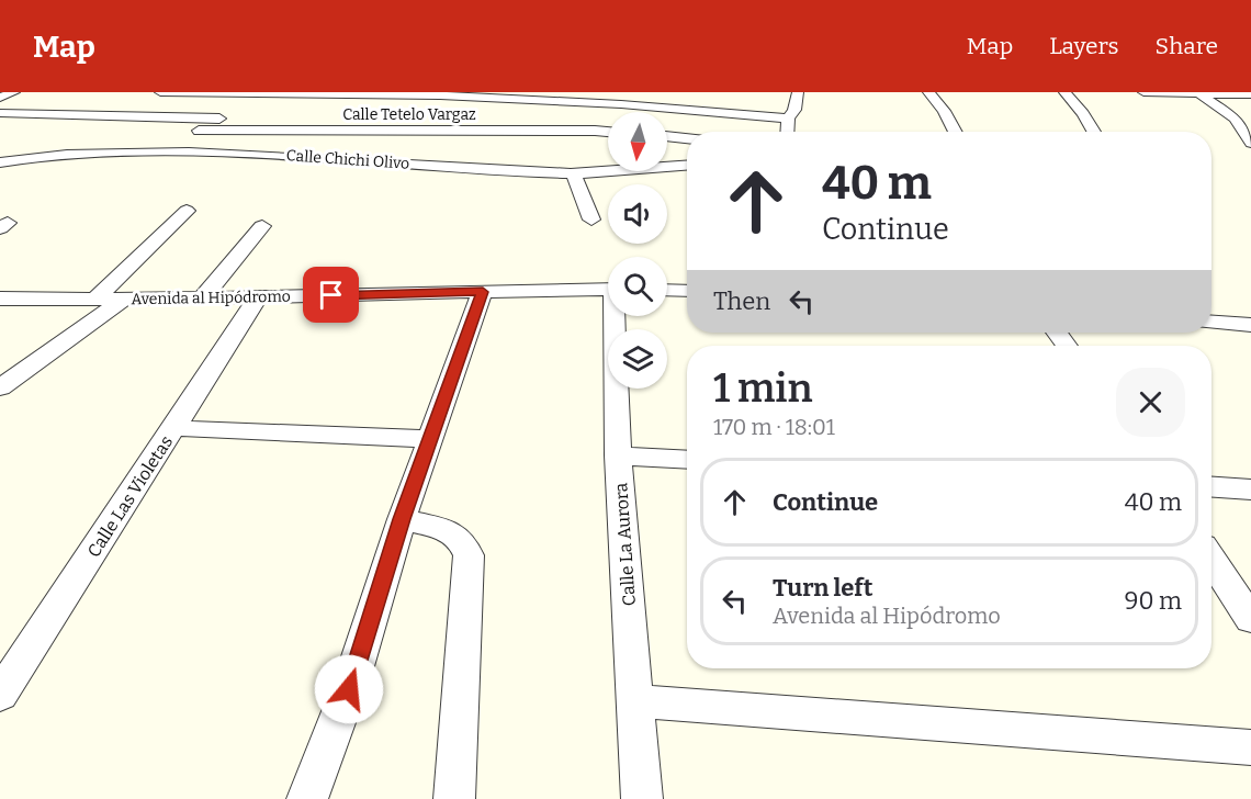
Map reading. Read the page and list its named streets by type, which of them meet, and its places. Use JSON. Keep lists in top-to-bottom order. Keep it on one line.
{"streets":{"street":["Calle Tetelo Vargaz","Calle Chichi Olivo","Avenida al Hipódromo","Calle Las Violetas","Calle La Aurora"]},"crossings":[["Avenida al Hipódromo","Calle Las Violetas"]],"north":"bottom","page":{"header":"Map","nav":["Map","Layers","Share"],"turn":["40 m","Continue"],"then":"Then","heading":["1 min","170 m · 18:01"],"list":[{"name":"Continue","value":"40 m"},{"name":"Turn left","note":"Avenida al Hipódromo","value":"90 m"}]}}
